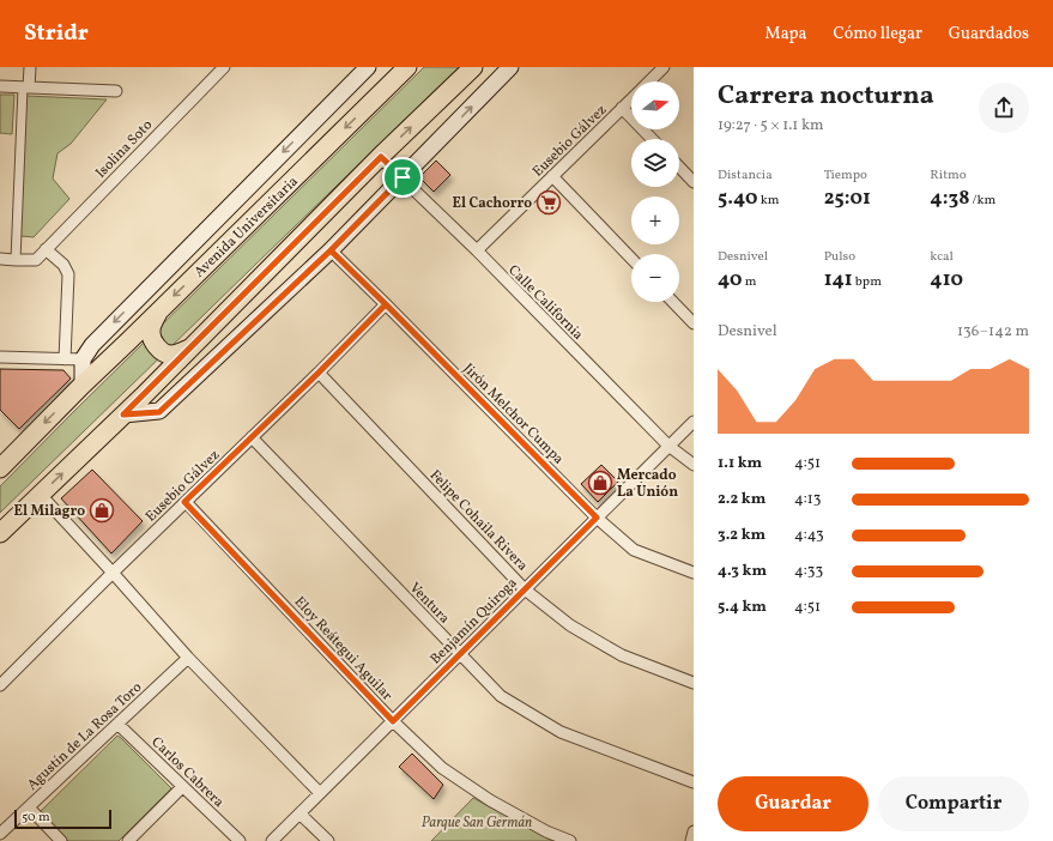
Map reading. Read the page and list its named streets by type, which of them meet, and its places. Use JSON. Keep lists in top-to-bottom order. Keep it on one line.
{"streets":{"main road":["Avenida Universitaria"],"street":["Eusebio Gálvez","Isolina Soto","Calle California","Jirón Melchor Cumpa","Felipe Cohaila Rivera","Ventura","Benjamín Quiroga","Eloy Reátegui Aguilar","Agustín de La Rosa Toro","Carlos Cabrera"]},"crossings":[["Eusebio Gálvez","Calle California"],["Eusebio Gálvez","Jirón Melchor Cumpa"],["Eusebio Gálvez","Felipe Cohaila Rivera"],["Eusebio Gálvez","Ventura"],["Eusebio Gálvez","Eloy Reátegui Aguilar"],["Calle California","Benjamín Quiroga"],["Jirón Melchor Cumpa","Benjamín Quiroga"],["Felipe Cohaila Rivera","Benjamín Quiroga"],["Ventura","Benjamín Quiroga"],["Benjamín Quiroga","Eloy Reátegui Aguilar"],["Agustín de La Rosa Toro","Carlos Cabrera"]],"parks":["Parque San Germán"],"places":{"supermarket":["El Cachorro"],"shop":["Mercado La Unión","El Milagro"]},"scale_bar":"50 m","north":"right","page":{"header":"Stridr","nav":["Mapa","Cómo llegar","Guardados"],"heading":["Carrera nocturna","19:27 · 5 × 1.1 km"],"map_buttons":["+","−"],"stats":[["Distancia","5.40 km"],["Tiempo","25:01"],["Ritmo","4:38 /km"],["Desnivel","40 m"],["Pulso","141 bpm"],["kcal","410"]],"chart":["Desnivel","136–142 m"],"list":[{"name":"1.1 km","note":"4:51"},{"name":"2.2 km","note":"4:13"},{"name":"3.2 km","note":"4:43"},{"name":"4.3 km","note":"4:33"},{"name":"5.4 km","note":"4:51"}],"buttons":["Guardar","Compartir"],"scale":"50 m"}}
